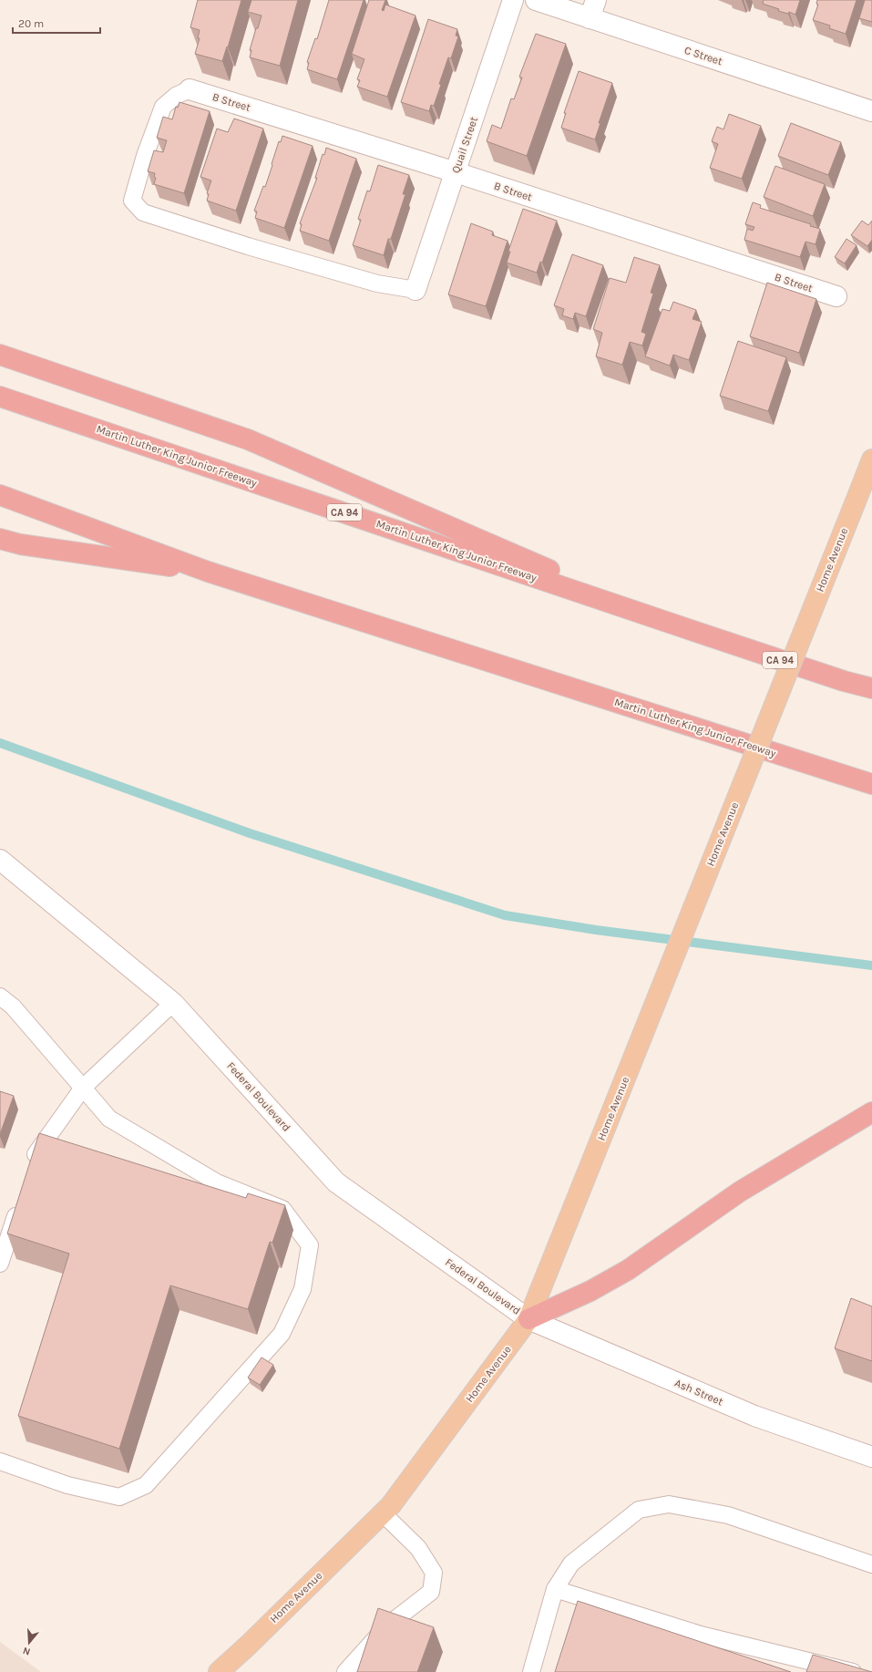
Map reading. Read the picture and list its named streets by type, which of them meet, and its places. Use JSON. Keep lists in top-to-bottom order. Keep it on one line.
{"streets":{"highway":["Martin Luther King Junior Freeway","CA 94"],"main road":["Home Avenue"],"street":["C Street","B Street","Quail Street","Federal Boulevard","Ash Street"]},"crossings":[["B Street","Quail Street"],["Home Avenue","Federal Boulevard"],["Home Avenue","Ash Street"],["Federal Boulevard","Ash Street"]],"scale_bar":"20 m","north":"bottom"}
